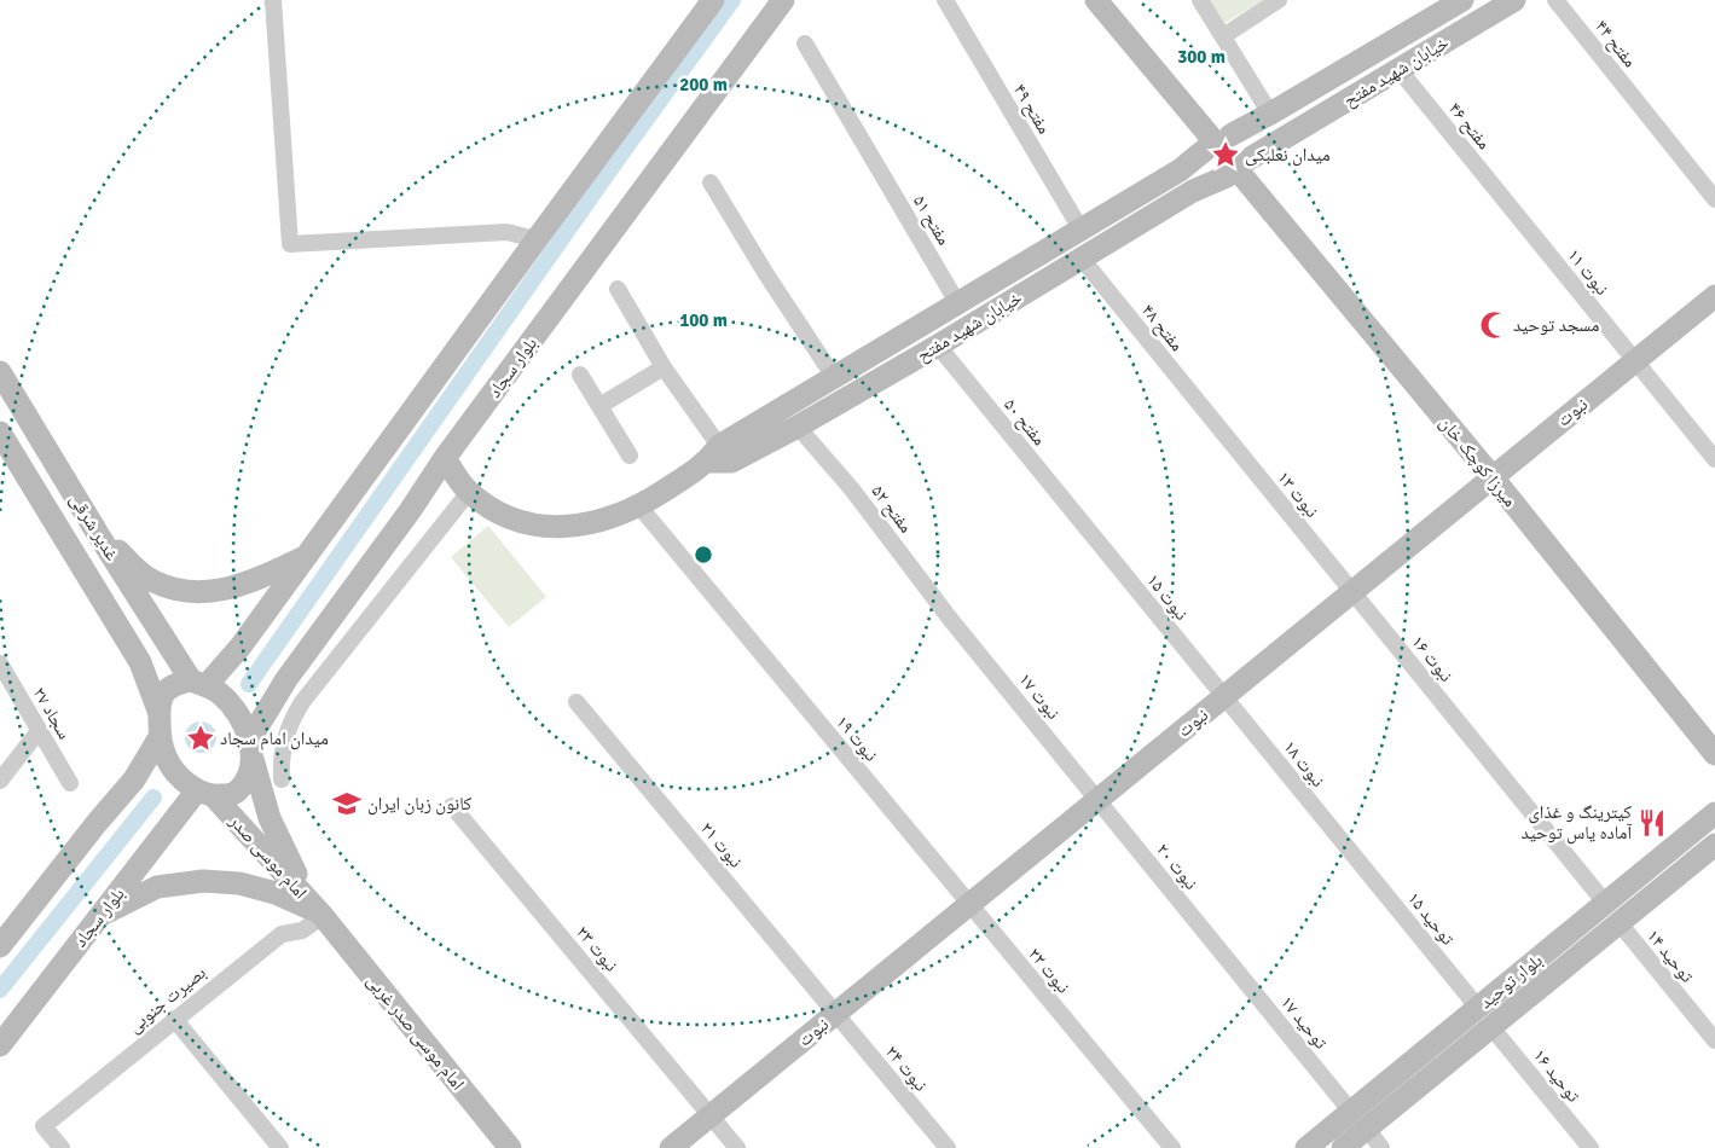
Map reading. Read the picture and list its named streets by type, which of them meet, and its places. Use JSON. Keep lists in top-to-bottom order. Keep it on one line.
{"streets":{"street":["مفتح ۴۴","خیابان شهید مفتح","مفتح ۴۹","مفتح ۴۶","مفتح ۵۱","نبوت ۱۱","مفتح ۴۸","بلوار سجاد","نبوت","مفتح ۵۰","میرزا کوچک خان","نبوت ۱۳","مفتح ۵۲","غدیر شرقی","نبوت ۱۵","نبوت ۱۶","نبوت ۱۷","سجاد ۲۷","نبوت ۱۹","نبوت ۱۸","نبوت ۲۱","امام موسی صدر","نبوت ۲۰","توحید ۱۵","نبوت ۲۳","توحید ۱۴","نبوت ۲۲","بلوار توحید","بصیرت جنوبی","توحید ۱۷","امام موسی صدر غربی","نبوت ۲۴","توحید ۱۶"]},"crossings":[["خیابان شهید مفتح","مفتح ۴۹"],["خیابان شهید مفتح","مفتح ۴۶"],["خیابان شهید مفتح","مفتح ۵۱"],["خیابان شهید مفتح","مفتح ۴۸"],["خیابان شهید مفتح","بلوار سجاد"],["خیابان شهید مفتح","مفتح ۵۰"],["خیابان شهید مفتح","میرزا کوچک خان"],["خیابان شهید مفتح","مفتح ۵۲"],["خیابان شهید مفتح","نبوت ۱۹"],["مفتح ۴۶","نبوت ۱۱"],["نبوت ۱۱","نبوت"],["مفتح ۴۸","نبوت ۱۳"],["بلوار سجاد","غدیر شرقی"],["بلوار سجاد","امام موسی صدر"],["نبوت","میرزا کوچک خان"],["نبوت","نبوت ۱۳"],["نبوت","نبوت ۱۵"],["نبوت","نبوت ۱۶"],["نبوت","نبوت ۱۷"],["نبوت","نبوت ۱۹"],["نبوت","نبوت ۱۸"],["نبوت","نبوت ۲۱"],["نبوت","نبوت ۲۰"],["نبوت","نبوت ۲۳"],["نبوت","نبوت ۲۲"],["نبوت","نبوت ۲۴"],["مفتح ۵۰","نبوت ۱۵"],["نبوت ۱۳","نبوت ۱۶"],["مفتح ۵۲","نبوت ۱۷"],["غدیر شرقی","امام موسی صدر"],["نبوت ۱۵","نبوت ۱۸"],["نبوت ۱۶","بلوار توحید"],["نبوت ۱۷","نبوت ۲۰"],["نبوت ۱۹","نبوت ۲۲"],["نبوت ۱۸","توحید ۱۵"],["نبوت ۲۱","نبوت ۲۴"],["امام موسی صدر","بصیرت جنوبی"],["امام موسی صدر","امام موسی صدر غربی"],["نبوت ۲۰","توحید ۱۷"],["توحید ۱۵","بلوار توحید"],["توحید ۱۴","بلوار توحید"],["بلوار توحید","توحید ۱۷"],["بلوار توحید","توحید ۱۶"],["بصیرت جنوبی","امام موسی صدر غربی"]],"places":{"place":["میدان نعلبکی","میدان امام سجاد"],"mosque":["مسجد توحید"],"school or university":["کانون زبان ایران"],"restaurant":["کیترینگ و غذای آماده یاس توحید"]},"rings":["300 m","200 m","100 m"]}
